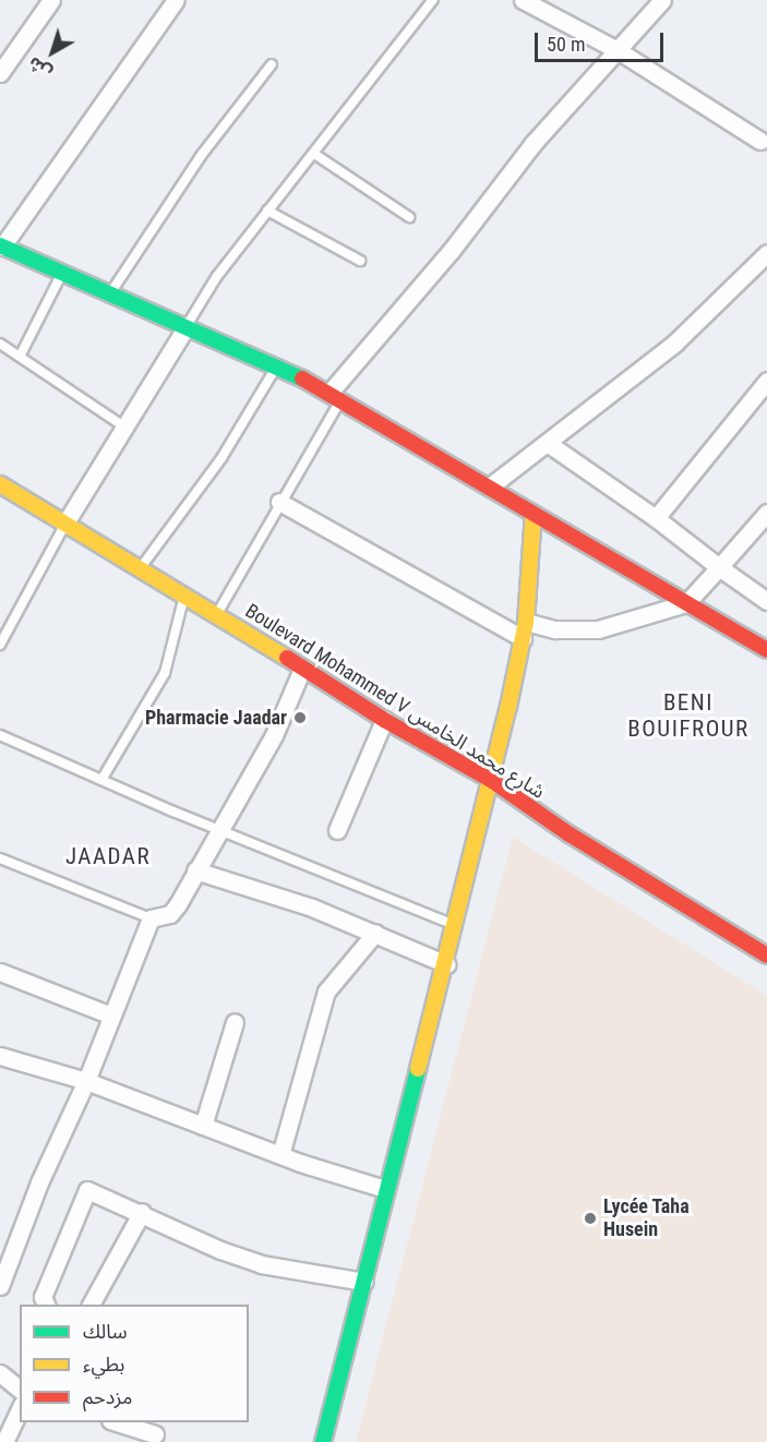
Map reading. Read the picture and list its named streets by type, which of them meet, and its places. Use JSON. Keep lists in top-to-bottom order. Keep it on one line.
{"streets":{"street":["Boulevard Mohammed V شارع محمد الخامس"]},"districts":["BENI BOUIFROUR","JAADAR"],"places":["Pharmacie Jaadar","Lycée Taha Husein"],"legend":["سالك","بطيء","مزدحم"],"scale_bar":"50 m","north":"bottom left"}
